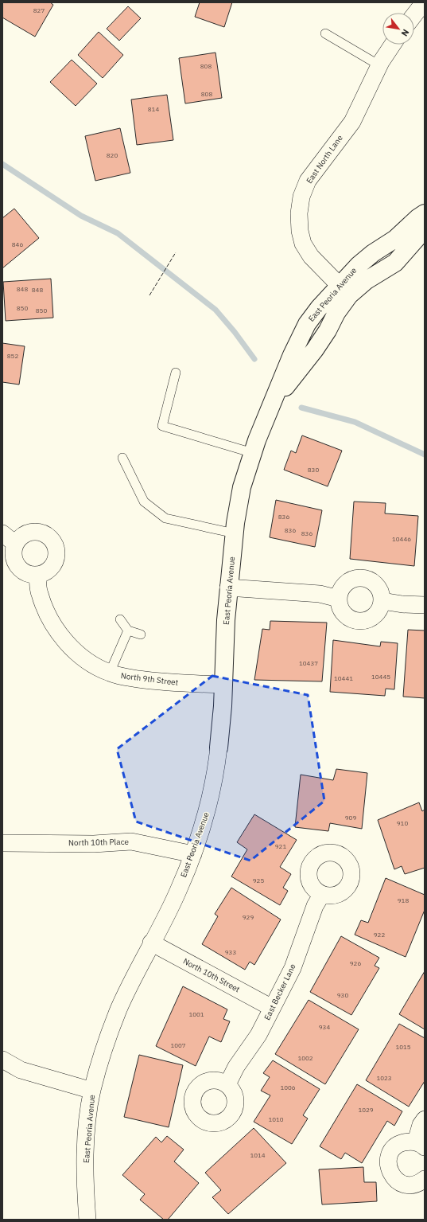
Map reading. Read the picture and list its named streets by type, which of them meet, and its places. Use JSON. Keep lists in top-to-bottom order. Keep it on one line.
{"streets":{"street":["East North Lane","East Peoria Avenue","North 9th Street","North 10th Place","North 10th Street","East Becker Lane"]},"crossings":[["East North Lane","East Peoria Avenue"],["East Peoria Avenue","North 9th Street"],["East Peoria Avenue","North 10th Place"],["East Peoria Avenue","North 10th Street"],["North 10th Street","East Becker Lane"]],"house_numbers":["827","808","808","814","820","846","848","848","850","850","852","830","836","836","836","10446","10437","10445","10441","909","910","921","925","918","929","922","933","926","930","1001","934","1007","1015","1002","1023","1006","1029","1010","1014"],"north":"bottom right"}
